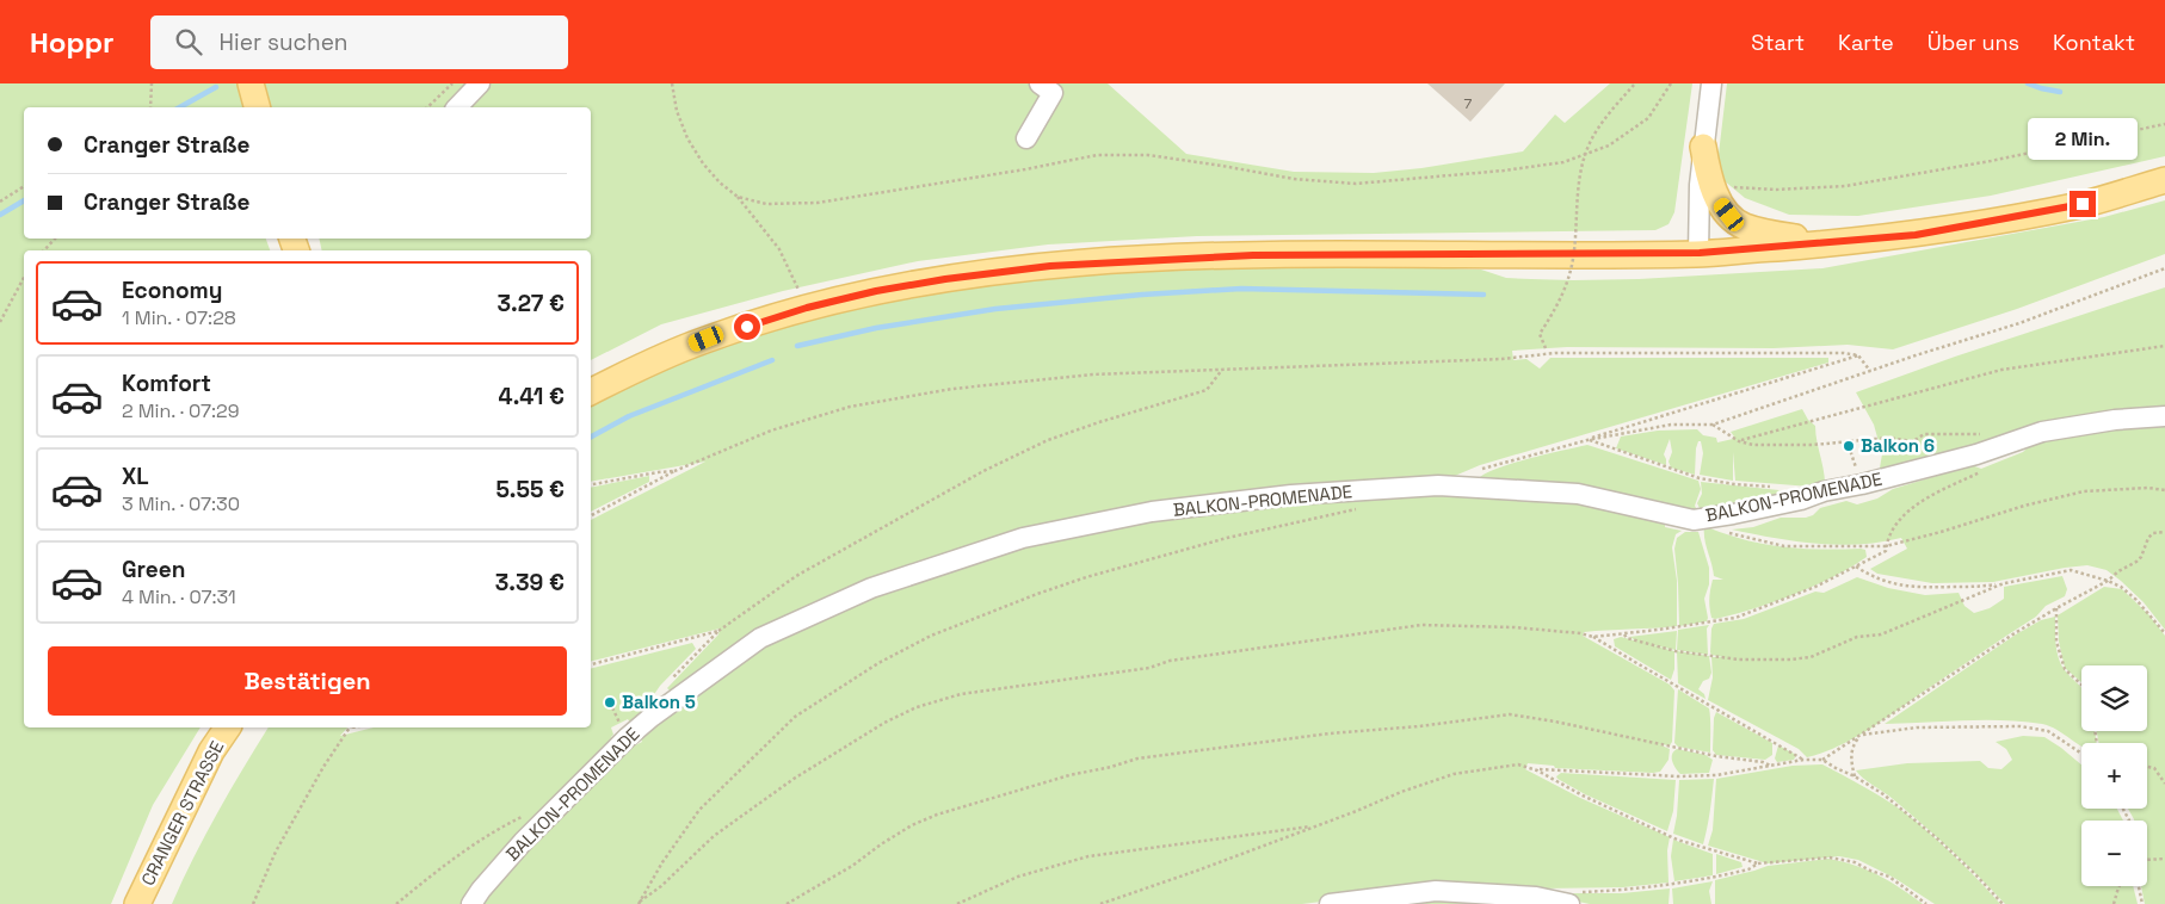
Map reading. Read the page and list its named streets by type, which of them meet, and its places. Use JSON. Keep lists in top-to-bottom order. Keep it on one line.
{"streets":{"main road":["CRANGER STRASSE"],"street":["BALKON-PROMENADE"]},"places":["Balkon 6","Balkon 5"],"house_numbers":["7"],"page":{"header":"Hoppr","search":"Hier suchen","nav":["Start","Karte","Über uns","Kontakt"],"banner":["Cranger Straße","Cranger Straße"],"bubble":"2 Min.","list":[{"name":"Economy","note":"1 Min. · 07:28","value":"3.27 €"},{"name":"Komfort","note":"2 Min. · 07:29","value":"4.41 €"},{"name":"XL","note":"3 Min. · 07:30","value":"5.55 €"},{"name":"Green","note":"4 Min. · 07:31","value":"3.39 €"}],"buttons":"Bestätigen","map_buttons":["+","−"]}}
